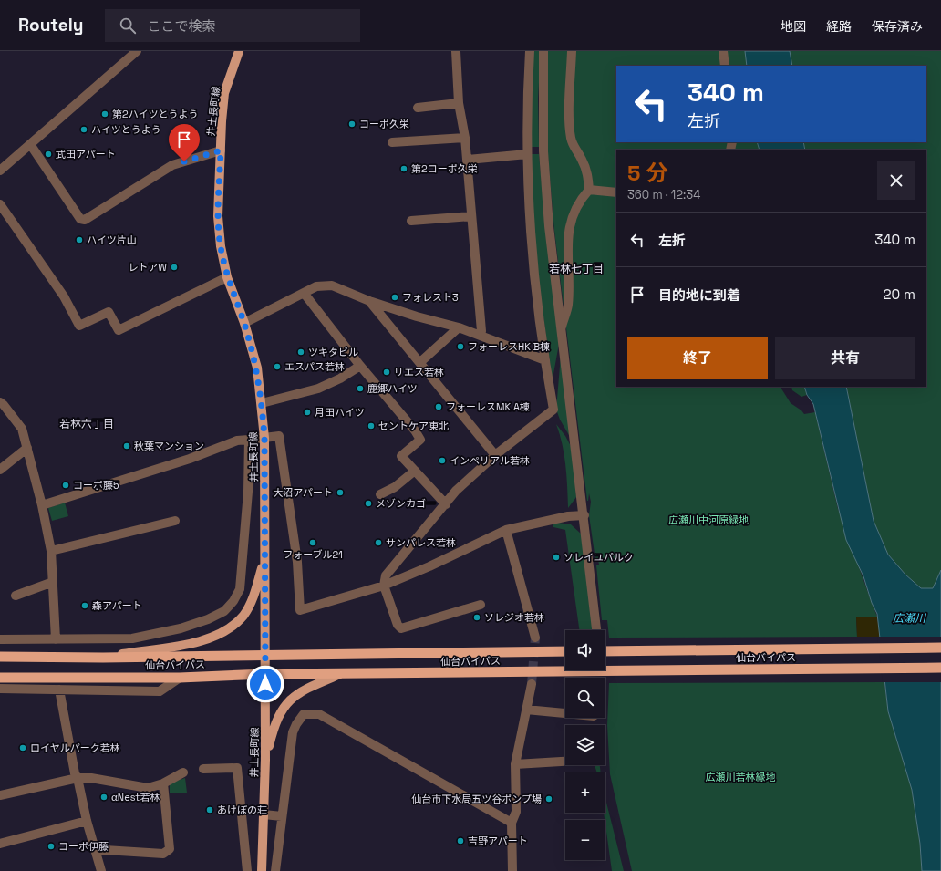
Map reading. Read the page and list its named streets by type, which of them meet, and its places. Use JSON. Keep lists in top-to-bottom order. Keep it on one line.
{"streets":{"highway":["仙台バイパス"],"main road":["井土長町線"]},"crossings":[["井土長町線","仙台バイパス"]],"districts":["若林七丁目","若林六丁目"],"water":["広瀬川"],"parks":["広瀬川中河原緑地","広瀬川若林緑地"],"places":["第2ハイツとうよう","コーポ久栄","ハイツとうよう","武田アパート","第2コーポ久栄","ハイツ片山","レトアW","フォレスト3","フォーレスHK B棟","ツキタビル","エスパス若林","リエス若林","鹿郷ハイツ","フォーレスMK A棟","月田ハイツ","セントケア東北","秋葉マンション","インペリアル若林","コーポ藤5","大沼アパート","メゾンカゴー","フォーブル21","サンパレス若林","ソレイユパルク","森アパート","ソレジオ若林","ロイヤルパーク若林","αNest若林","仙台市下水局五ツ谷ポンプ場","あけぼの荘","吉野アパート","コーポ伊藤"],"page":{"header":"Routely","search":"ここで検索","nav":["地図","経路","保存済み"],"turn":["340 m","左折"],"heading":["5 分","360 m · 12:34"],"list":[{"name":"左折","value":"340 m"},{"name":"目的地に到着","value":"20 m"}],"buttons":["終了","共有"],"map_buttons":["+","−"]}}
